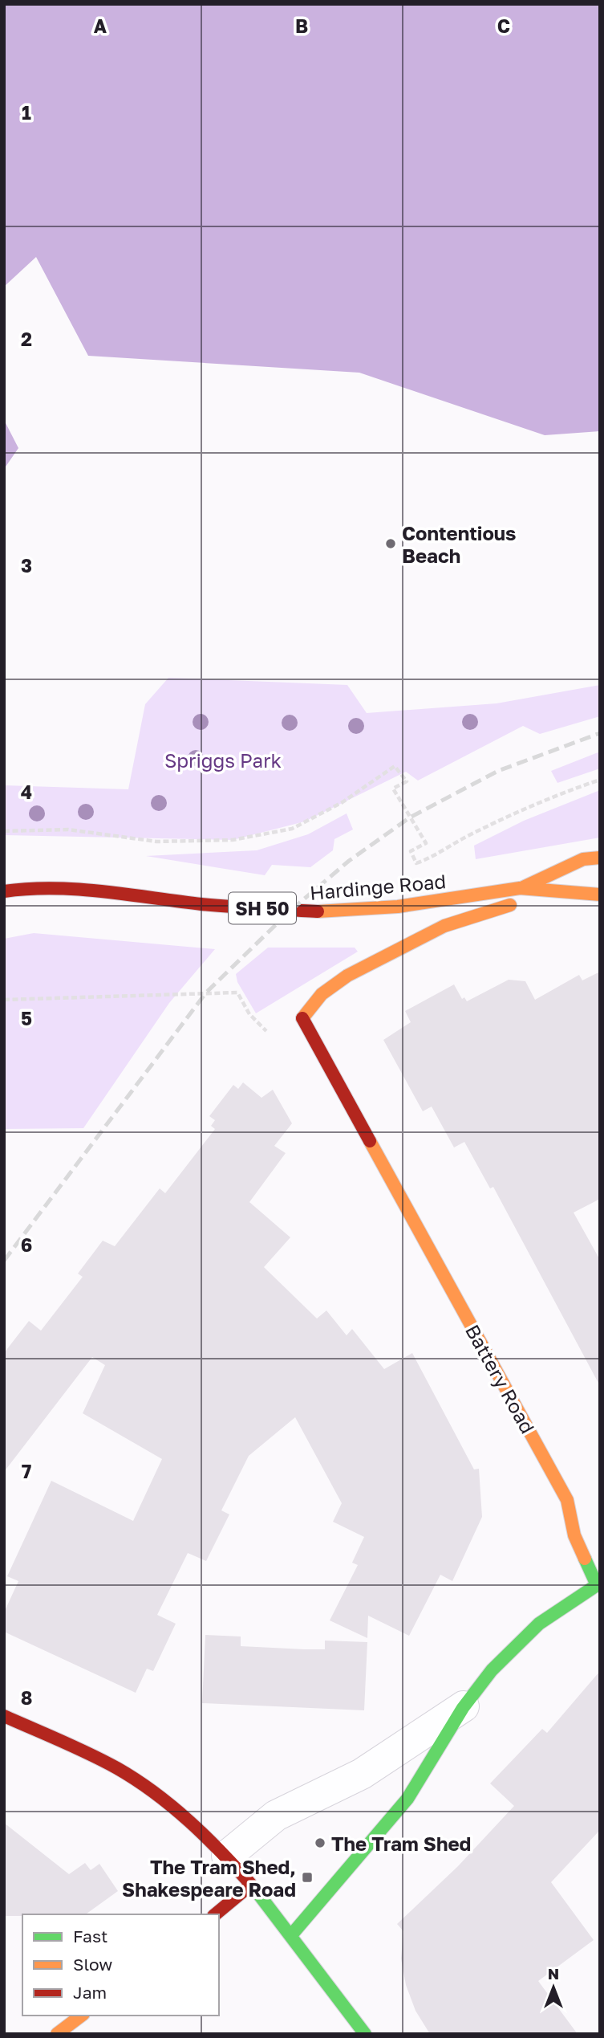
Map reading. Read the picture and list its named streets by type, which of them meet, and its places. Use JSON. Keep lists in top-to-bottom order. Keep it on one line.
{"streets":{"main road":["Hardinge Road","SH 50","Battery Road"]},"crossings":[["Hardinge Road","SH 50"]],"parks":["Spriggs Park"],"places":{"other":["Contentious Beach","The Tram Shed"],"transit":["The Tram Shed, Shakespeare Road"]},"legend":["Fast","Slow","Jam"],"north":"top","grid":{"columns":["A","B","C"],"rows":["1","2","3","4","5","6","7","8"]}}
